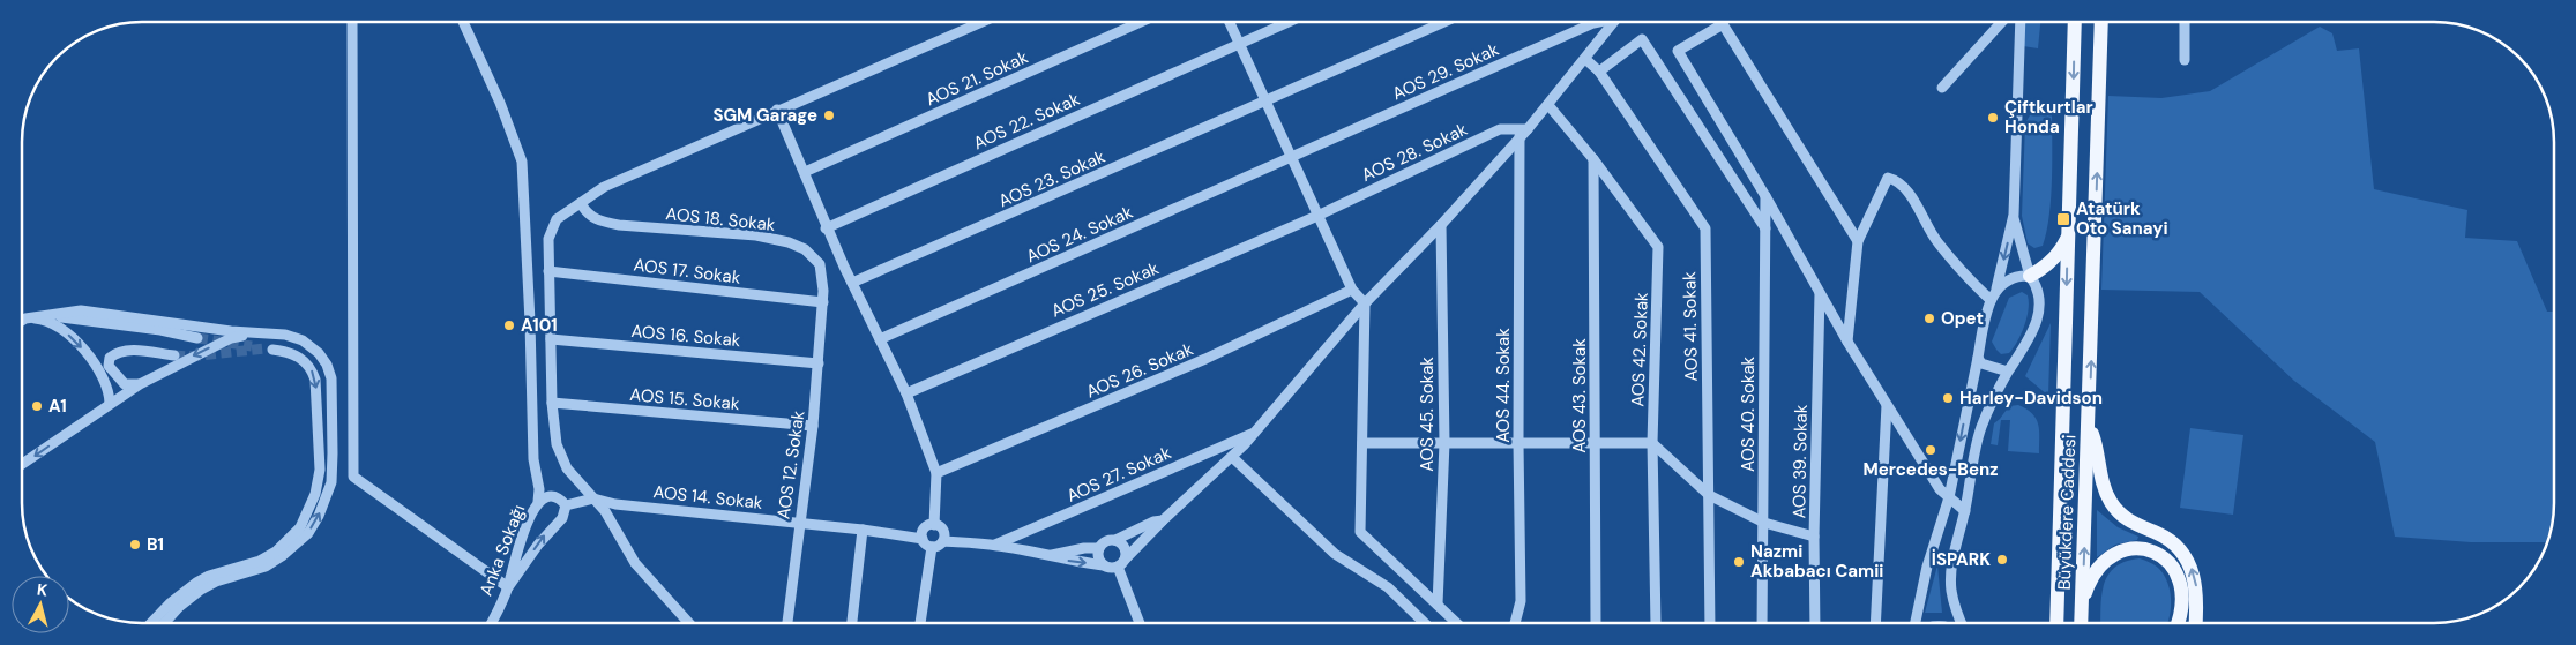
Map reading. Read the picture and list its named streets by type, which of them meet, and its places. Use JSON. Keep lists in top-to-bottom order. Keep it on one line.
{"streets":{"main road":["Büyükdere Caddesi"],"street":["AOS 29. Sokak","AOS 21. Sokak","AOS 22. Sokak","AOS 28. Sokak","AOS 23. Sokak","AOS 18. Sokak","AOS 24. Sokak","AOS 17. Sokak","AOS 25. Sokak","AOS 41. Sokak","AOS 16. Sokak","AOS 42. Sokak","AOS 26. Sokak","AOS 44. Sokak","AOS 43. Sokak","AOS 15. Sokak","AOS 45. Sokak","AOS 40. Sokak","AOS 39. Sokak","AOS 12. Sokak","AOS 27. Sokak","AOS 14. Sokak","Anka Sokağı"]},"crossings":[["AOS 29. Sokak","AOS 24. Sokak"],["AOS 28. Sokak","AOS 25. Sokak"],["AOS 28. Sokak","AOS 44. Sokak"],["AOS 18. Sokak","AOS 17. Sokak"],["AOS 18. Sokak","AOS 12. Sokak"],["AOS 17. Sokak","AOS 12. Sokak"],["AOS 16. Sokak","AOS 12. Sokak"],["AOS 42. Sokak","AOS 43. Sokak"],["AOS 15. Sokak","AOS 12. Sokak"],["AOS 12. Sokak","AOS 14. Sokak"],["AOS 14. Sokak","Anka Sokağı"]],"places":{"other":["SGM Garage","Çiftkurtlar Honda","Opet","A101","Harley-Davidson","A1","Mercedes-Benz","B1","İSPARK","Nazmi Akbabacı Camii"],"transit":["Atatürk Oto Sanayi"]},"north":"top"}
